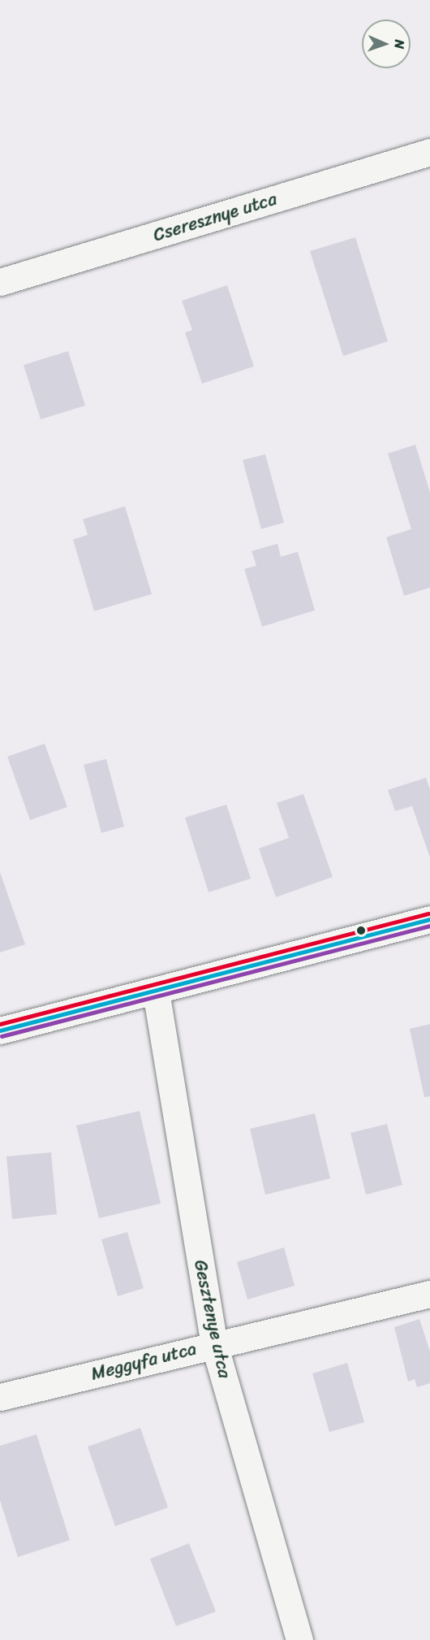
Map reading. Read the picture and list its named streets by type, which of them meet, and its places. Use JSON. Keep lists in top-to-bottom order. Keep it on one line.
{"streets":{"street":["Cseresznye utca","Gesztenye utca","Meggyfa utca"]},"crossings":[["Gesztenye utca","Meggyfa utca"]],"north":"right"}
